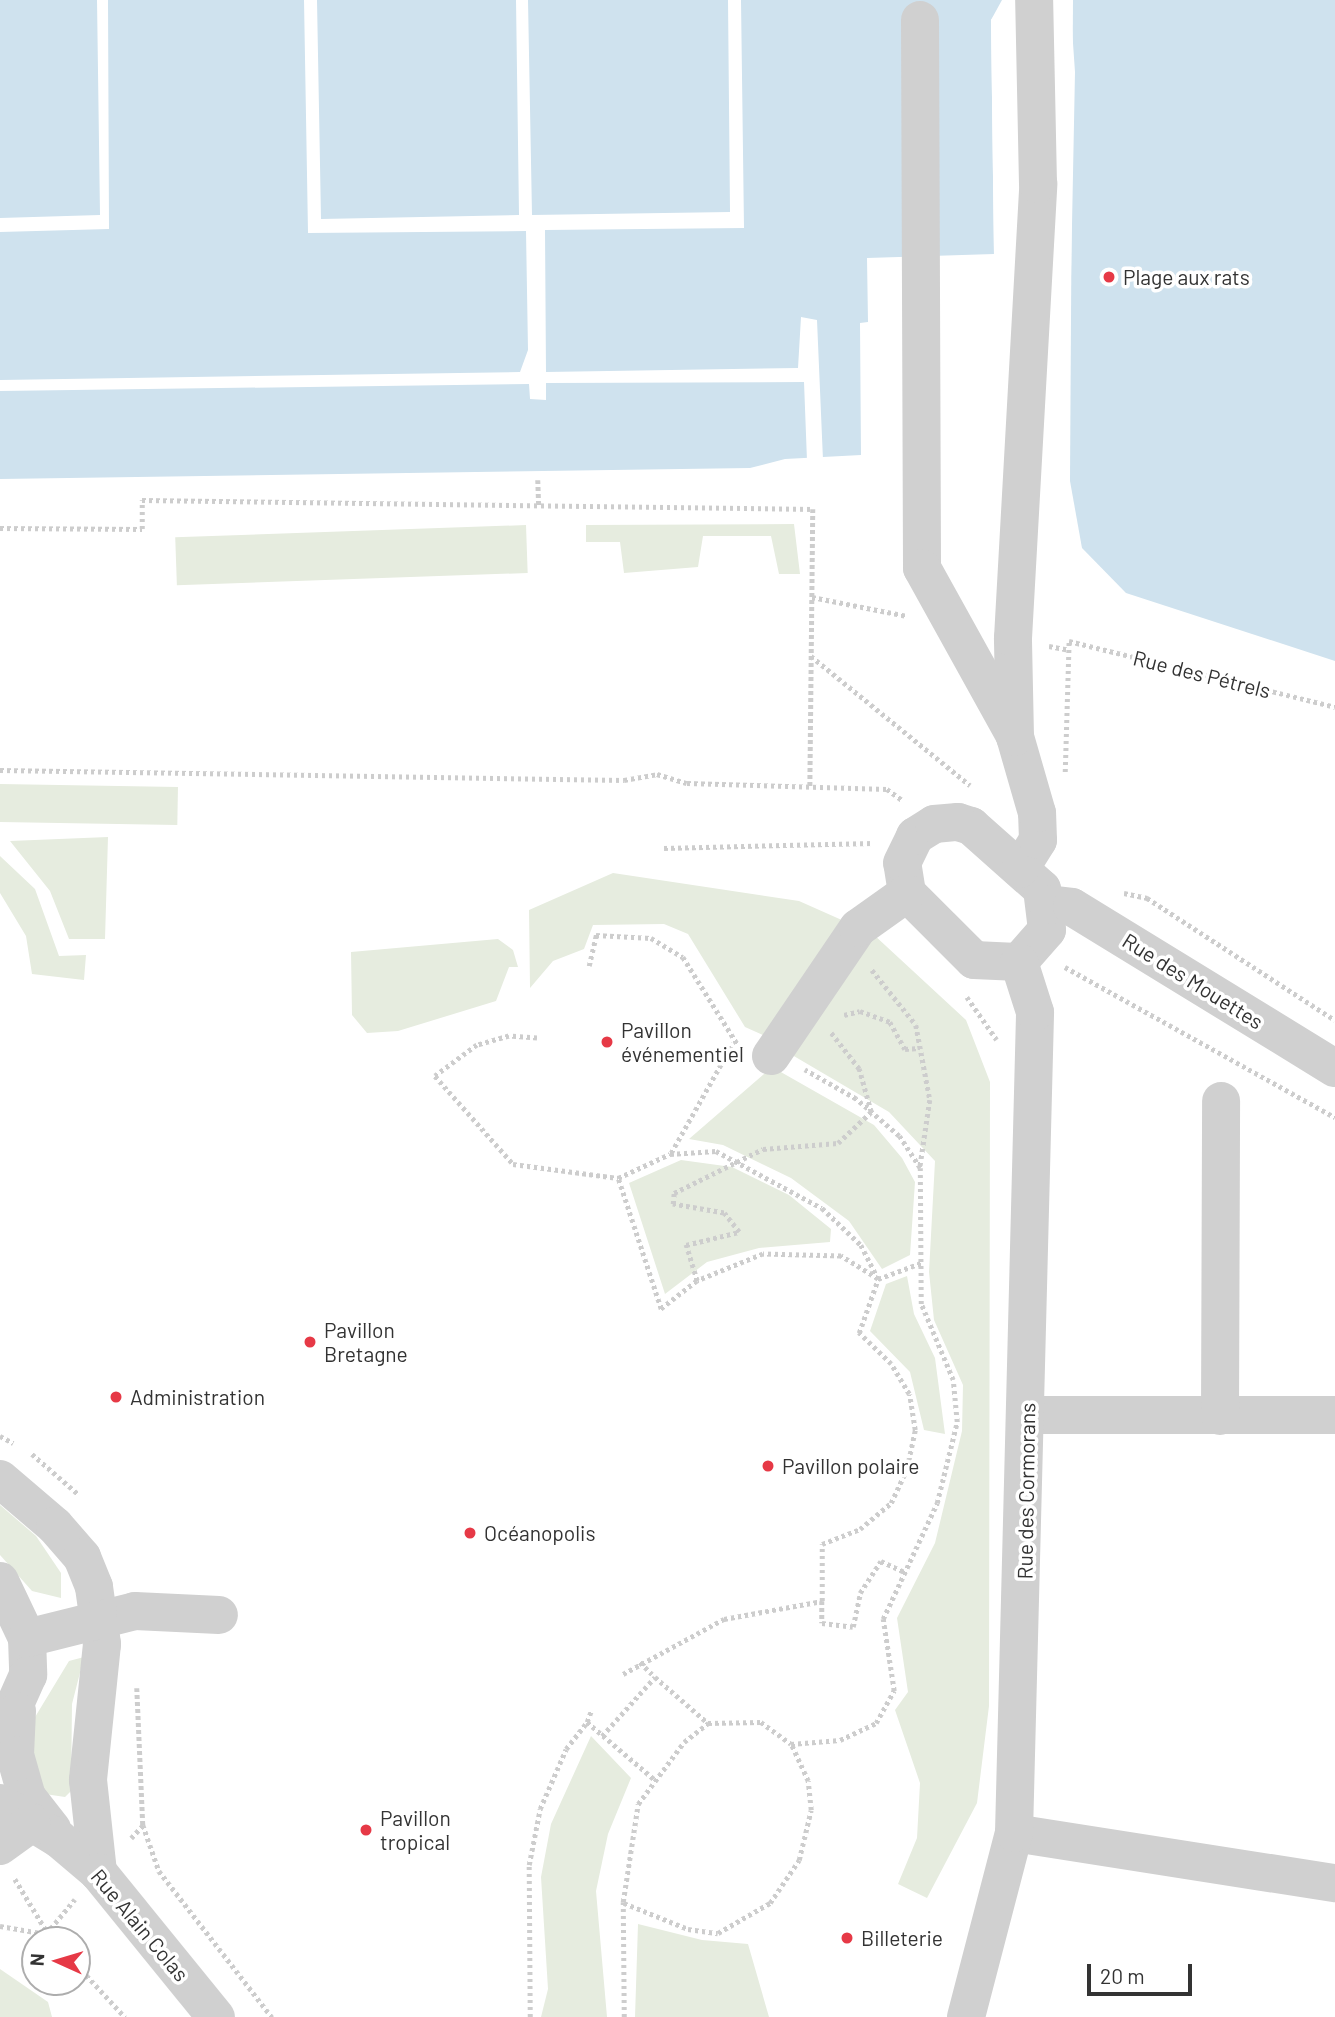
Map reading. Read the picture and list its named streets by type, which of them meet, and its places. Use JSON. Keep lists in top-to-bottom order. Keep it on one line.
{"streets":{"street":["Rue des Mouettes","Rue des Cormorans","Rue Alain Colas"],"path":["Rue des Pétrels"]},"crossings":[["Rue des Mouettes","Rue des Cormorans"]],"places":["Plage aux rats","Pavillon événementiel","Pavillon Bretagne","Administration","Pavillon polaire","Océanopolis","Pavillon tropical","Billeterie"],"scale_bar":"20 m","north":"left"}
